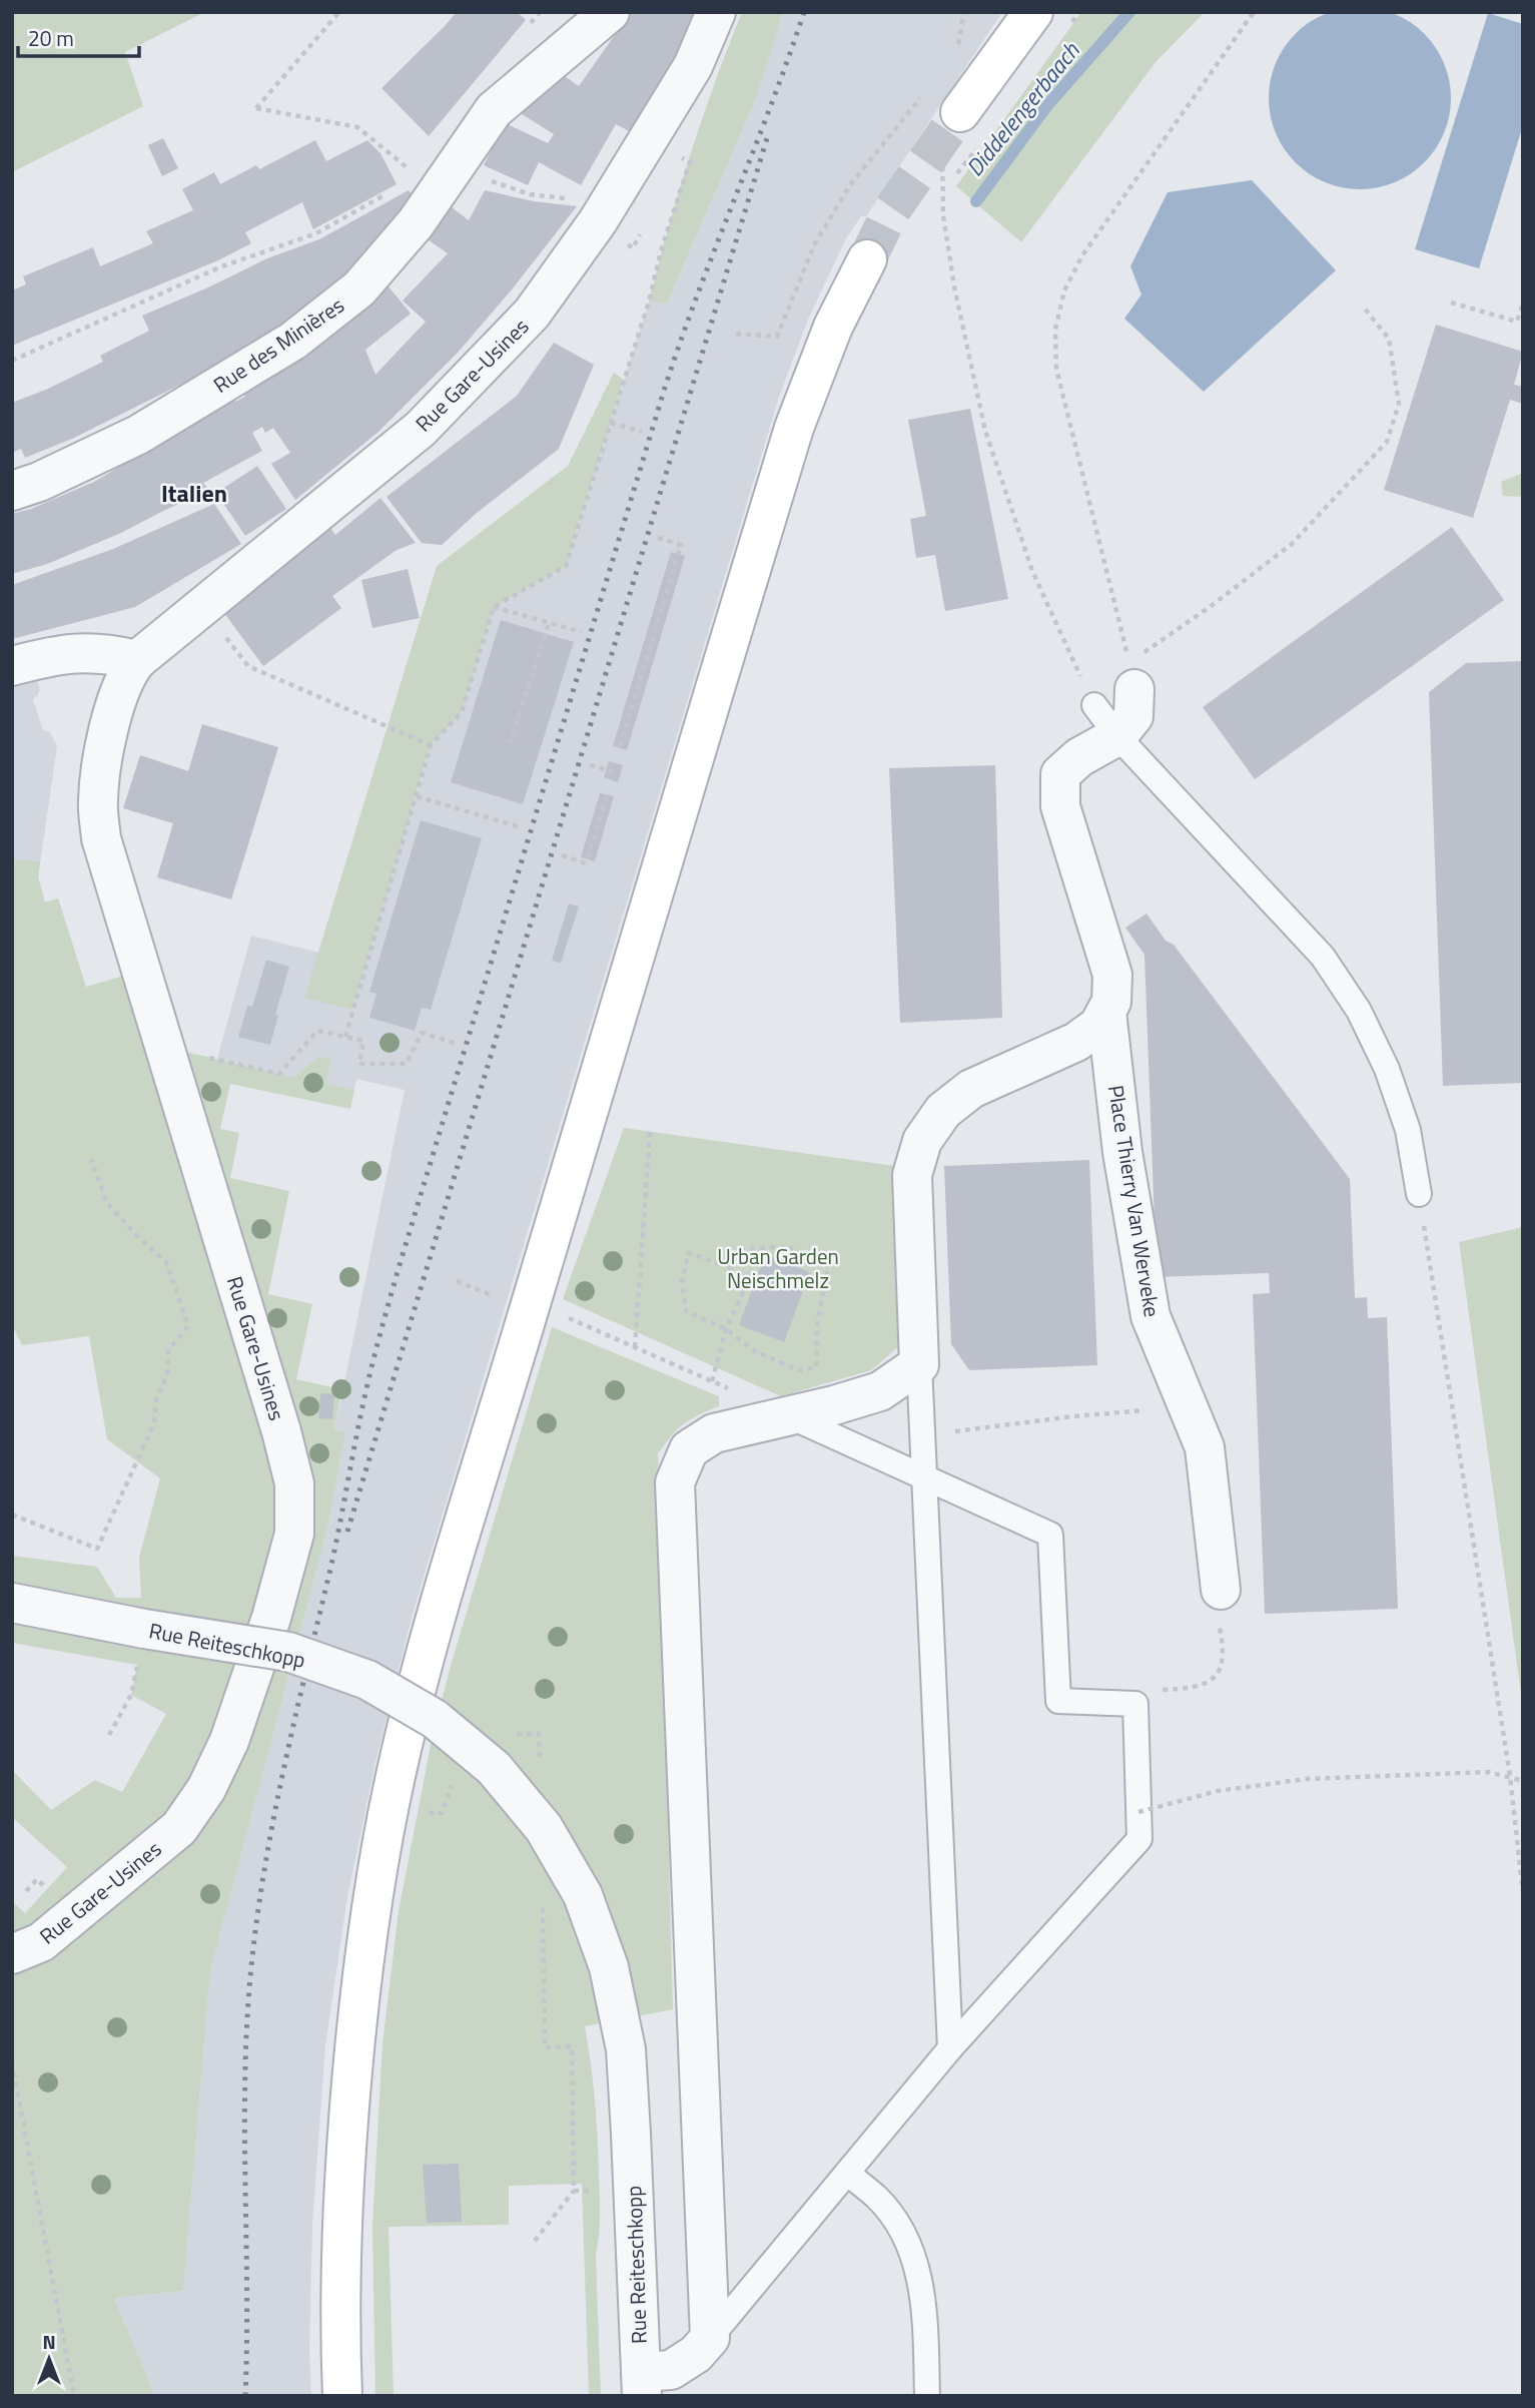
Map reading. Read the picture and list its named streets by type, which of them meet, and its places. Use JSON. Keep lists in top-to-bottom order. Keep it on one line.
{"streets":{"street":["Rue des Minières","Rue Gare-Usines","Place Thierry Van Werveke","Rue Reiteschkopp"]},"districts":["Italien"],"water":["Diddelengerbaach"],"parks":["Urban Garden Neischmelz"],"scale_bar":"20 m","north":"top"}
